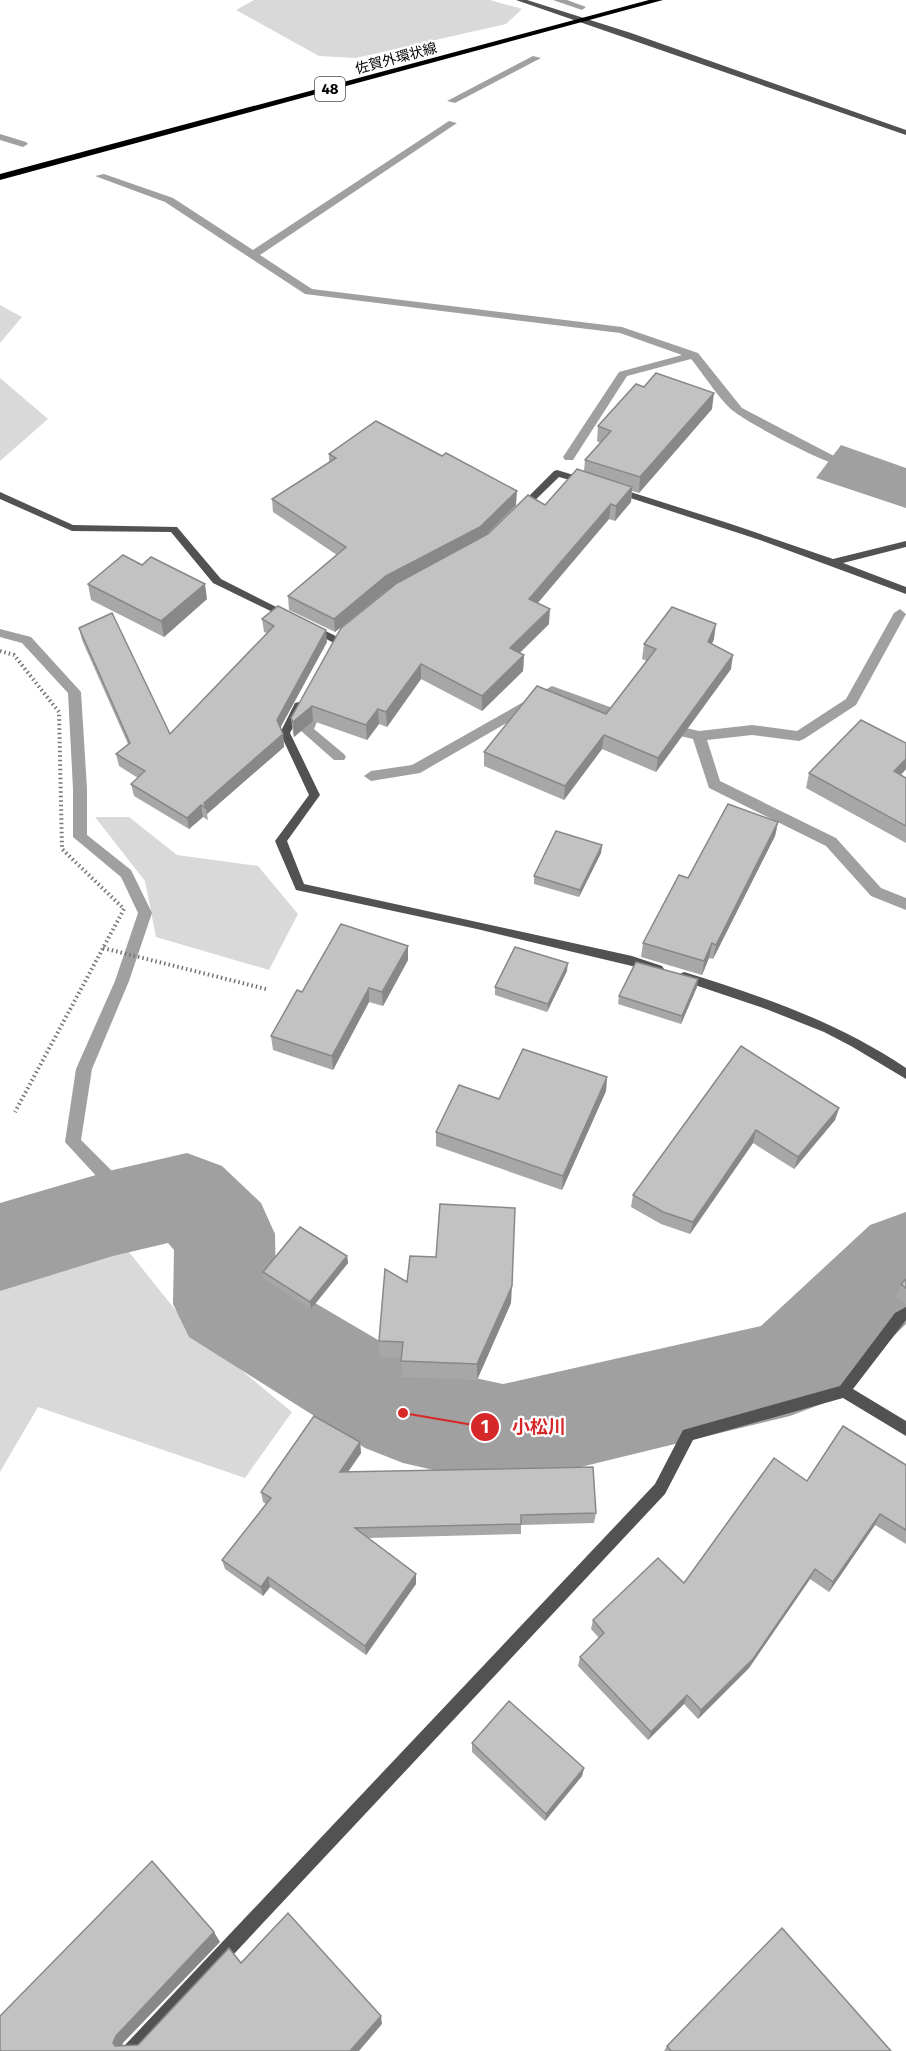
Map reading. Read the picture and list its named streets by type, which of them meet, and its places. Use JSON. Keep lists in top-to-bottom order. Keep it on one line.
{"streets":{"main road":["佐賀外環状線","48"]},"places":["小松川"]}
